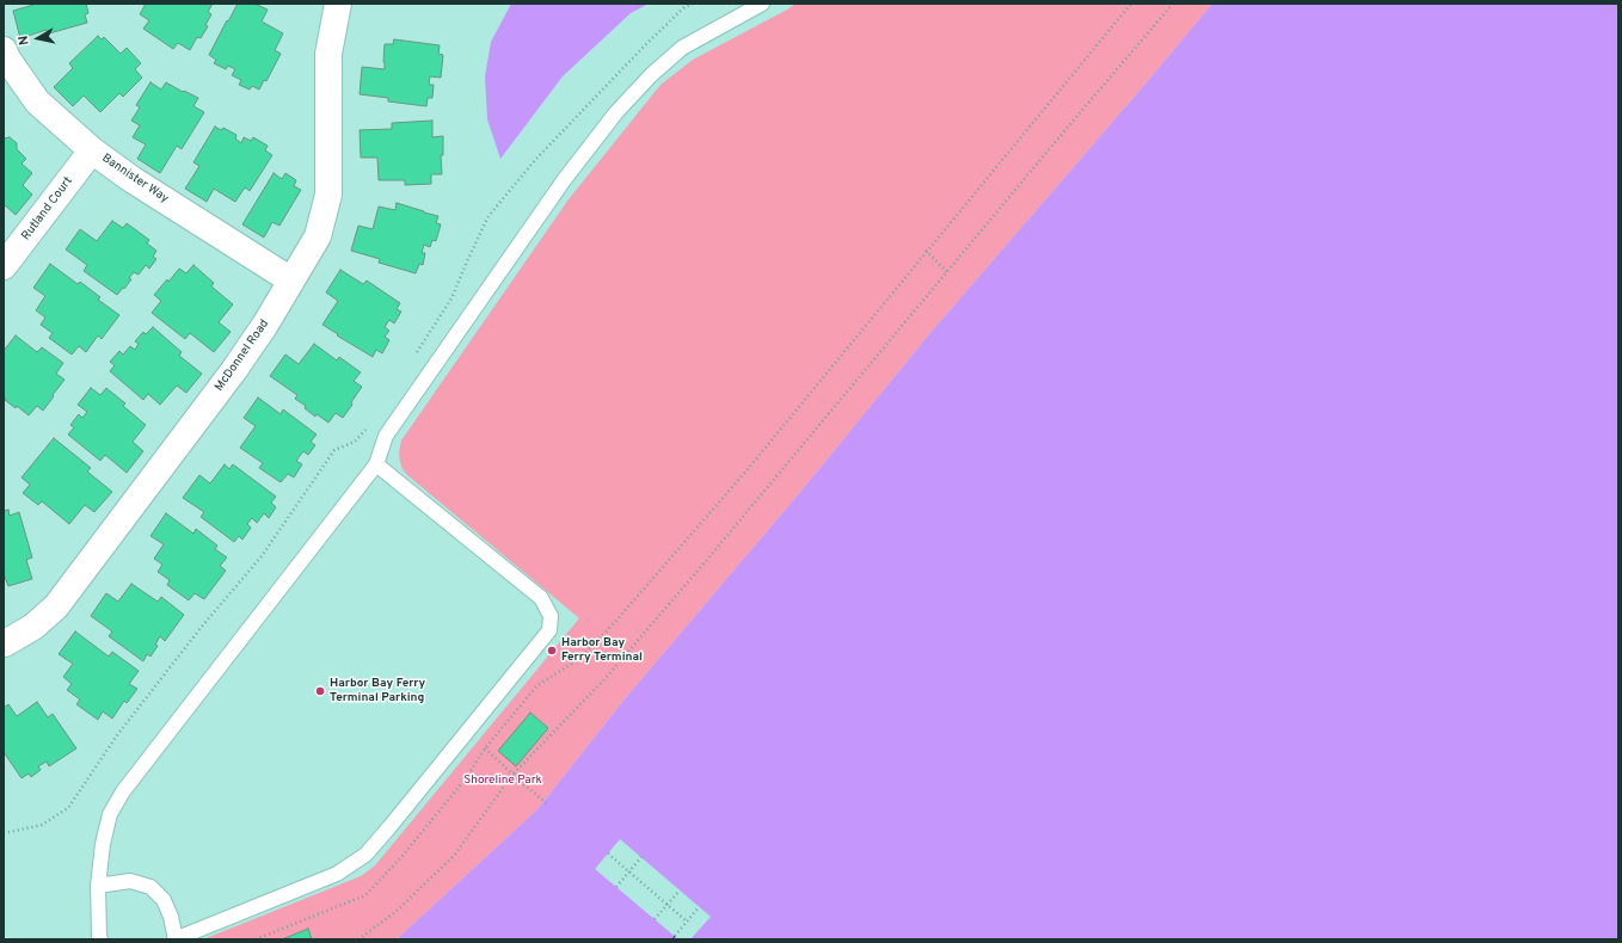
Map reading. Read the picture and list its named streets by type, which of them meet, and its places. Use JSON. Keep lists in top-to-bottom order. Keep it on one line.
{"streets":{"street":["Bannister Way","Rutland Court","McDonnel Road"]},"crossings":[["Bannister Way","Rutland Court"],["Bannister Way","McDonnel Road"]],"parks":["Shoreline Park"],"places":["Harbor Bay Ferry Terminal","Harbor Bay Ferry Terminal Parking"],"north":"left"}
